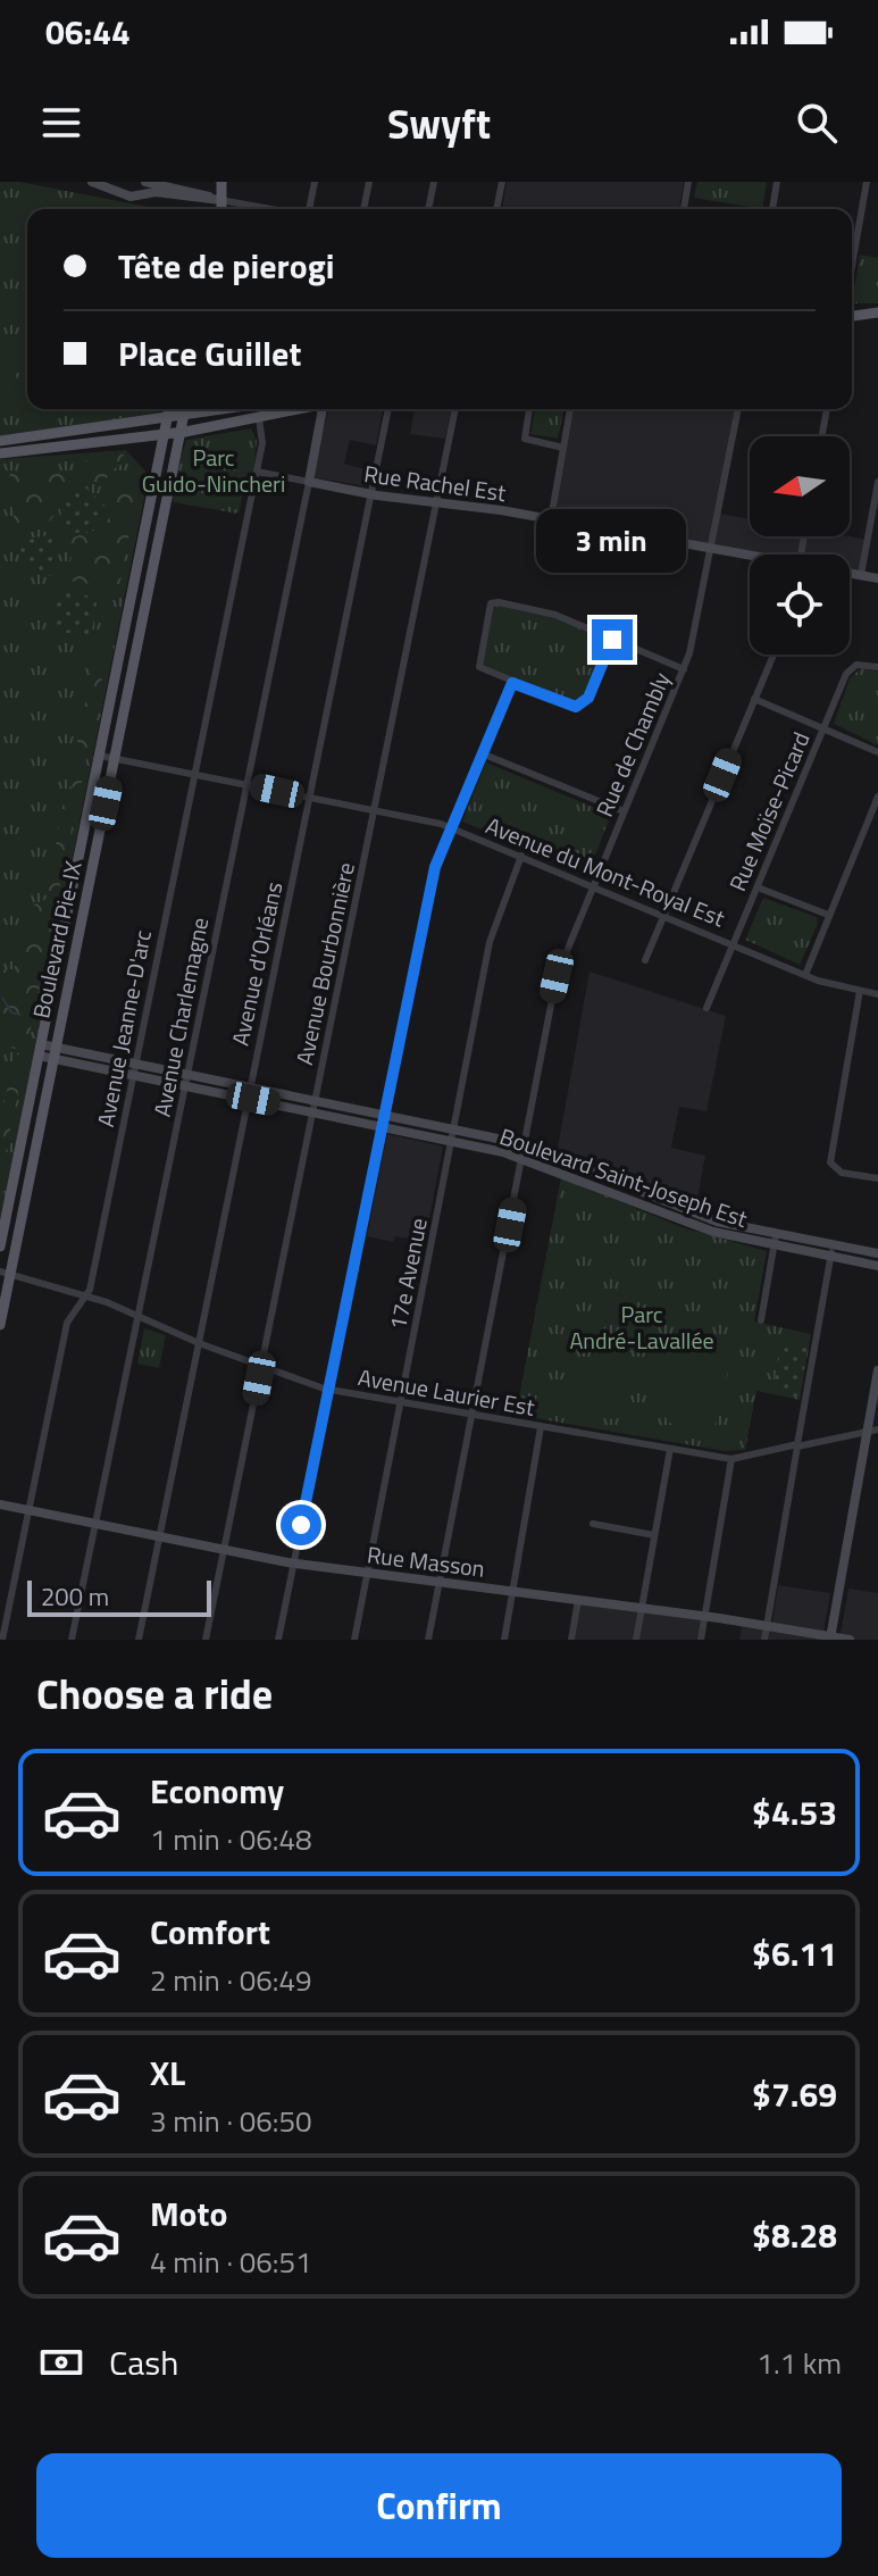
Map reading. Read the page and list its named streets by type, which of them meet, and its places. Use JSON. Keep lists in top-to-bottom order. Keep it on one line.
{"streets":{"main road":["Rue Rachel Est","Boulevard Pie-IX","Avenue Charlemagne","Boulevard Saint-Joseph Est","Rue Masson"],"street":["Rue de Chambly","Rue Moïse-Picard","Avenue du Mont-Royal Est","Avenue d'Orléans","Avenue Bourbonnière","Avenue Jeanne-D'arc","17e Avenue","Avenue Laurier Est"]},"crossings":[["Rue Rachel Est","Rue de Chambly"],["Rue Rachel Est","Avenue d'Orléans"],["Rue Rachel Est","Avenue Bourbonnière"],["Rue Rachel Est","Avenue Charlemagne"],["Rue Rachel Est","Avenue Jeanne-D'arc"],["Rue de Chambly","Avenue du Mont-Royal Est"],["Rue de Chambly","Boulevard Saint-Joseph Est"],["Rue de Chambly","Avenue Laurier Est"],["Rue de Chambly","Rue Masson"],["Rue Moïse-Picard","Avenue du Mont-Royal Est"],["Avenue du Mont-Royal Est","Boulevard Pie-IX"],["Avenue du Mont-Royal Est","Avenue d'Orléans"],["Avenue du Mont-Royal Est","Avenue Bourbonnière"],["Avenue du Mont-Royal Est","Avenue Charlemagne"],["Avenue du Mont-Royal Est","Avenue Jeanne-D'arc"],["Avenue du Mont-Royal Est","17e Avenue"],["Boulevard Pie-IX","Boulevard Saint-Joseph Est"],["Boulevard Pie-IX","Avenue Laurier Est"],["Avenue d'Orléans","Boulevard Saint-Joseph Est"],["Avenue d'Orléans","Avenue Laurier Est"],["Avenue d'Orléans","Rue Masson"],["Avenue Bourbonnière","Boulevard Saint-Joseph Est"],["Avenue Bourbonnière","Avenue Laurier Est"],["Avenue Bourbonnière","Rue Masson"],["Avenue Charlemagne","Boulevard Saint-Joseph Est"],["Avenue Charlemagne","Avenue Laurier Est"],["Avenue Charlemagne","Rue Masson"],["Avenue Jeanne-D'arc","Boulevard Saint-Joseph Est"],["Avenue Jeanne-D'arc","Avenue Laurier Est"],["Avenue Jeanne-D'arc","Rue Masson"],["Boulevard Saint-Joseph Est","17e Avenue"],["17e Avenue","Avenue Laurier Est"],["17e Avenue","Rue Masson"]],"parks":["Parc Guido-Nincheri","Parc André-Lavallée"],"scale_bar":"200 m","north":"left","page":{"status":"06:44","header":"Swyft","banner":["Tête de pierogi","Place Guillet"],"bubble":"3 min","scale":"200 m","heading":"Choose a ride","list":[{"name":"Economy","note":"1 min · 06:48","value":"$4.53"},{"name":"Comfort","note":"2 min · 06:49","value":"$6.11"},{"name":"XL","note":"3 min · 06:50","value":"$7.69"},{"name":"Moto","note":"4 min · 06:51","value":"$8.28"}],"pay":["Cash","1.1 km"],"buttons":"Confirm"}}
